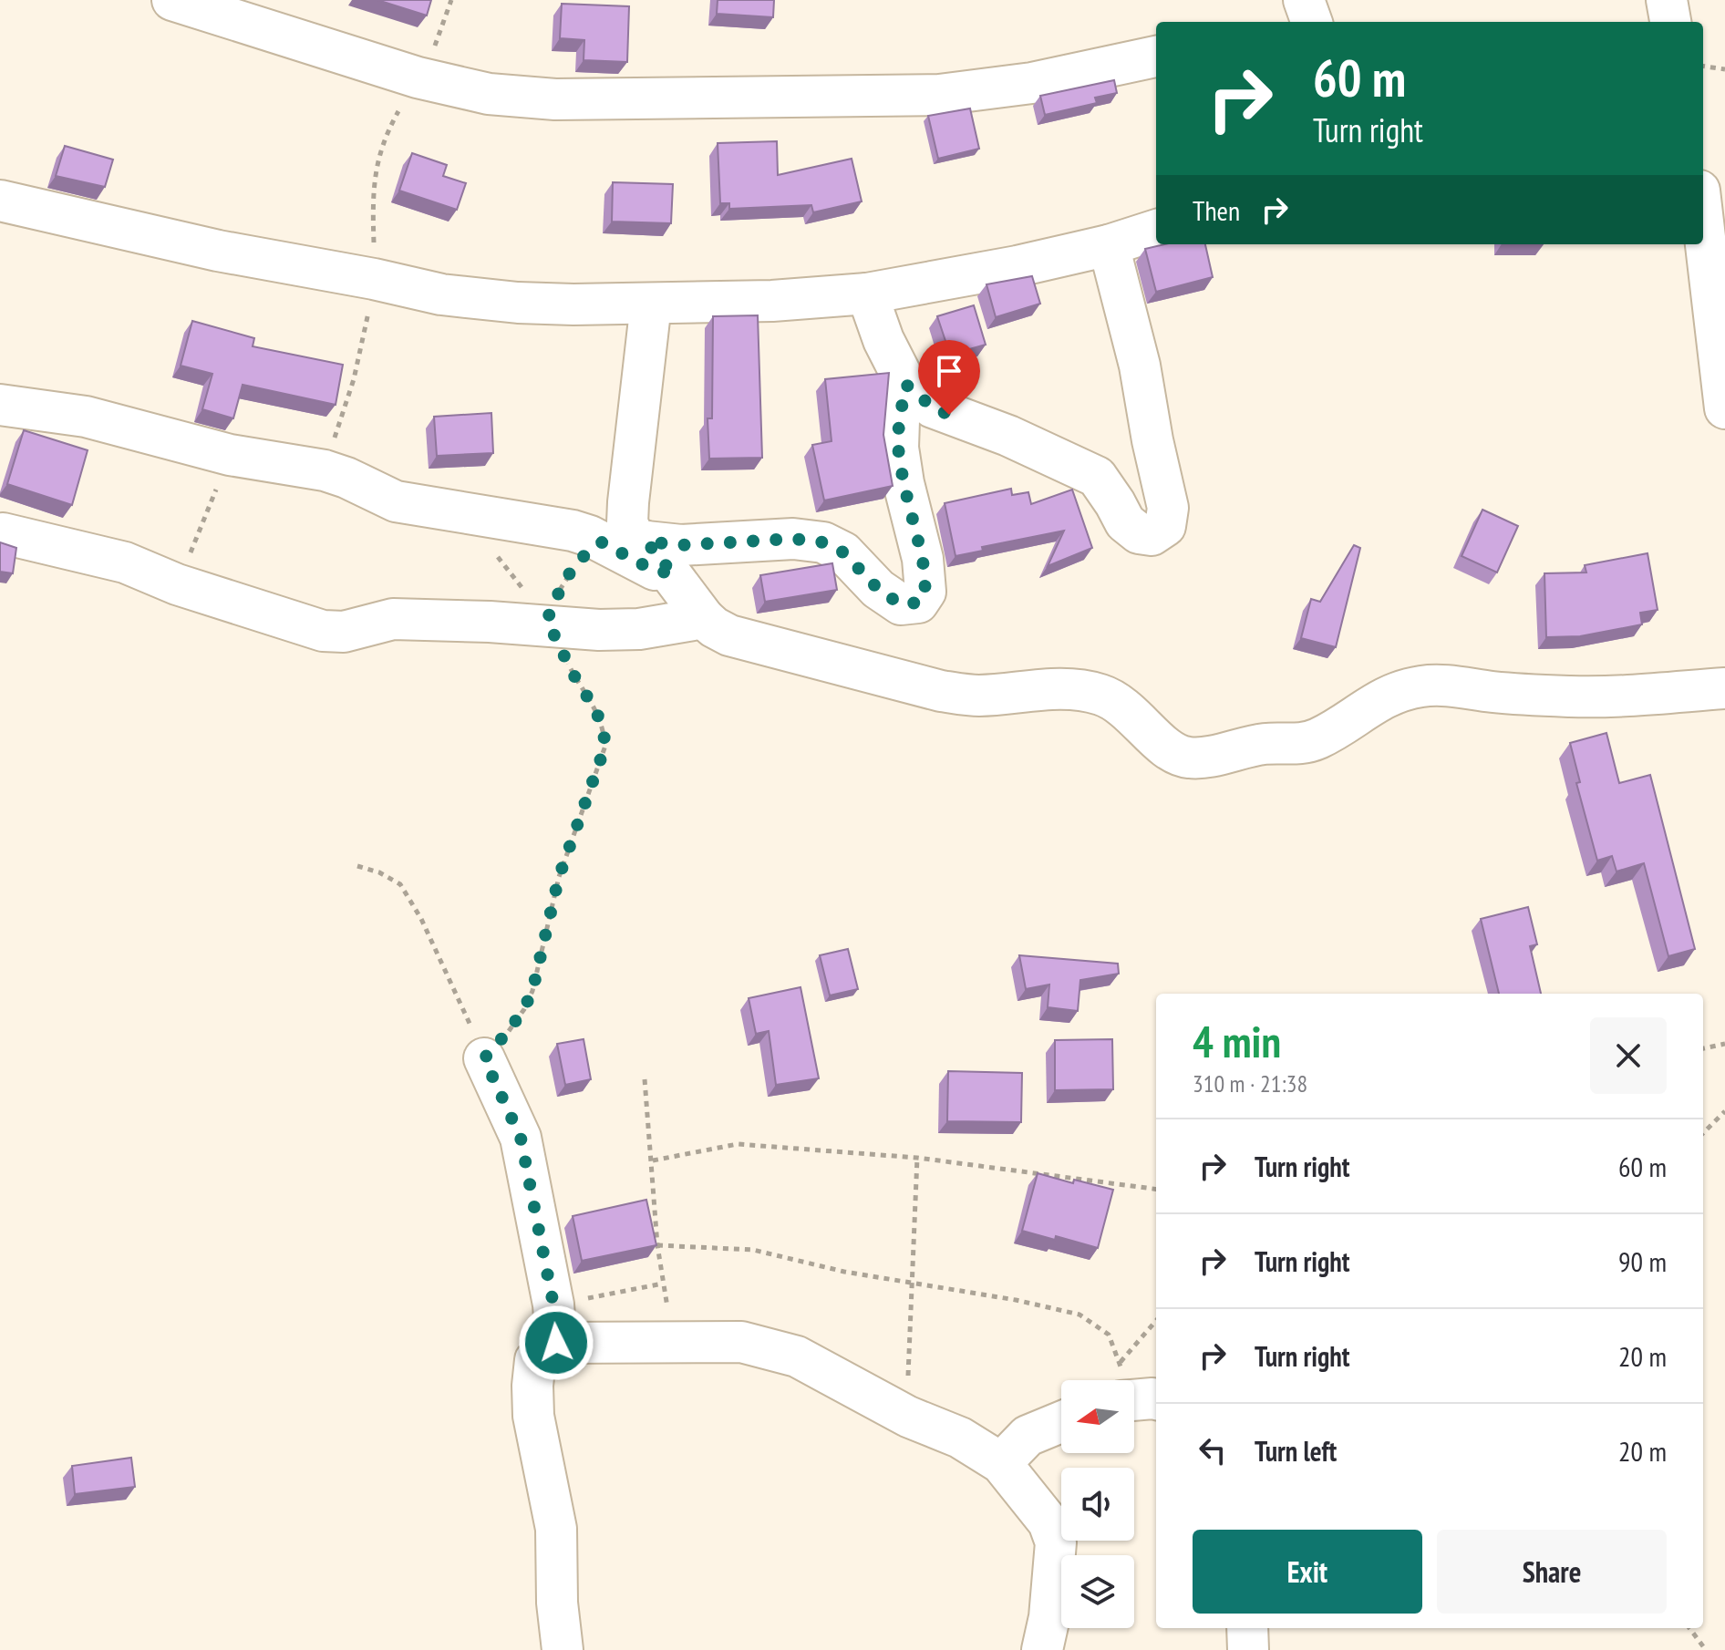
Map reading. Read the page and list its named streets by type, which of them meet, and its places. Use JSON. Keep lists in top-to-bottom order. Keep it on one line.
{"north":"left","page":{"turn":["60 m","Turn right"],"then":"Then","heading":["4 min","310 m · 21:38"],"list":[{"name":"Turn right","value":"60 m"},{"name":"Turn right","value":"90 m"},{"name":"Turn right","value":"20 m"},{"name":"Turn left","value":"20 m"}],"buttons":["Exit","Share"]}}
